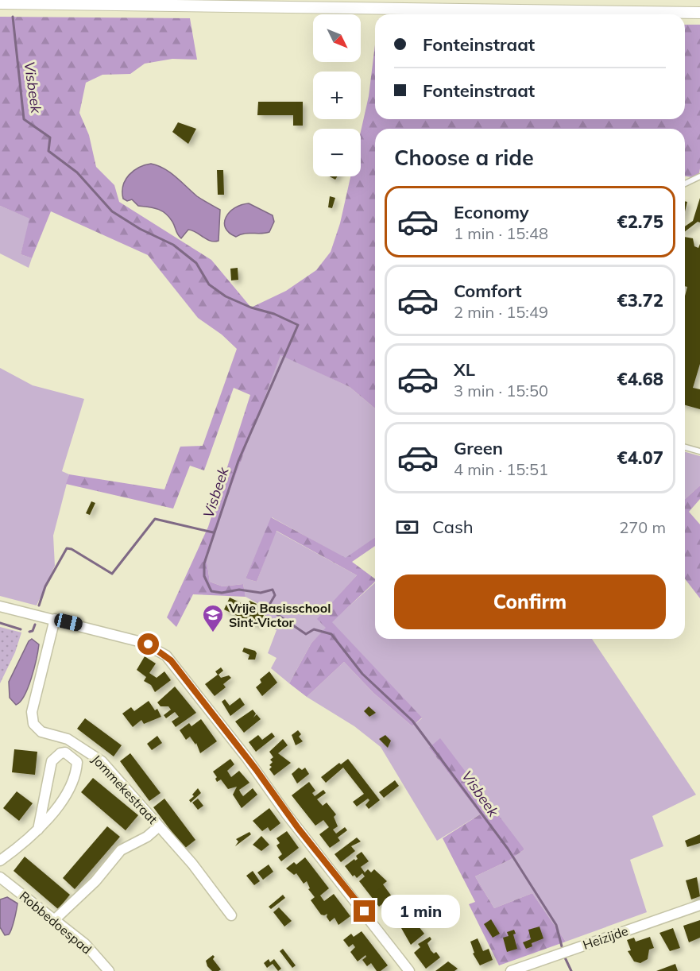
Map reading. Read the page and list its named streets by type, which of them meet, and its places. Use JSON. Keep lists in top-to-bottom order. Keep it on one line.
{"streets":{"street":["Jommekestraat","Robbedoespad","Heizijde"]},"water":["Visbeek"],"places":{"school or university":["Vrije Basisschool Sint-Victor"]},"north":"bottom right","page":{"map_buttons":["+","−"],"banner":["Fonteinstraat","Fonteinstraat"],"heading":"Choose a ride","list":[{"name":"Economy","note":"1 min · 15:48","value":"€2.75"},{"name":"Comfort","note":"2 min · 15:49","value":"€3.72"},{"name":"XL","note":"3 min · 15:50","value":"€4.68"},{"name":"Green","note":"4 min · 15:51","value":"€4.07"}],"pay":["Cash","270 m"],"buttons":"Confirm","bubble":"1 min"}}
